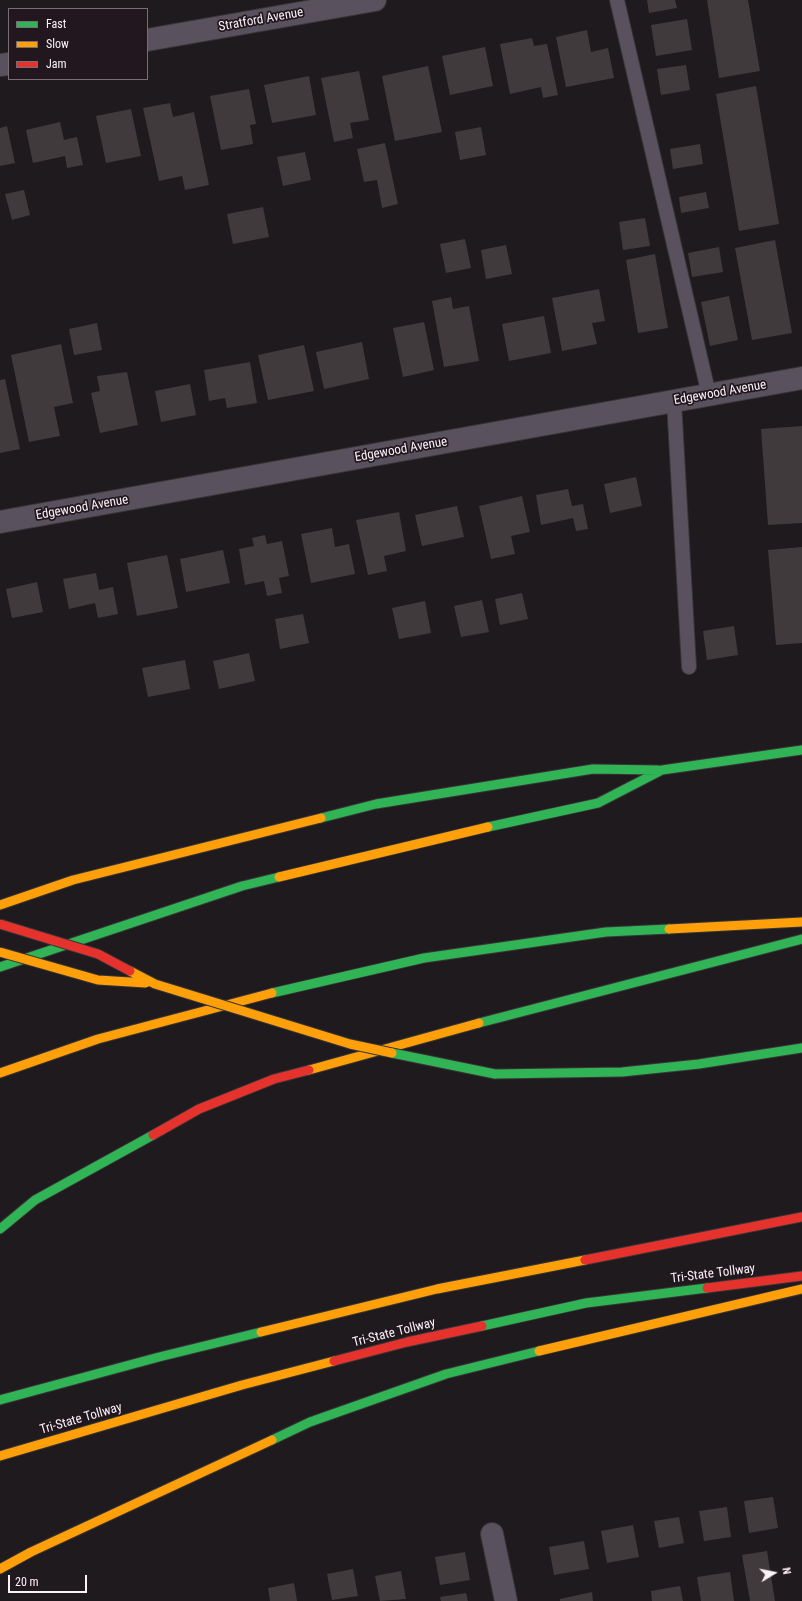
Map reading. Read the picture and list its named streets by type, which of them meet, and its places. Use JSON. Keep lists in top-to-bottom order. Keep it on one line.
{"streets":{"highway":["Tri-State Tollway"],"street":["Stratford Avenue","Edgewood Avenue"]},"legend":["Fast","Slow","Jam"],"scale_bar":"20 m","north":"right"}
